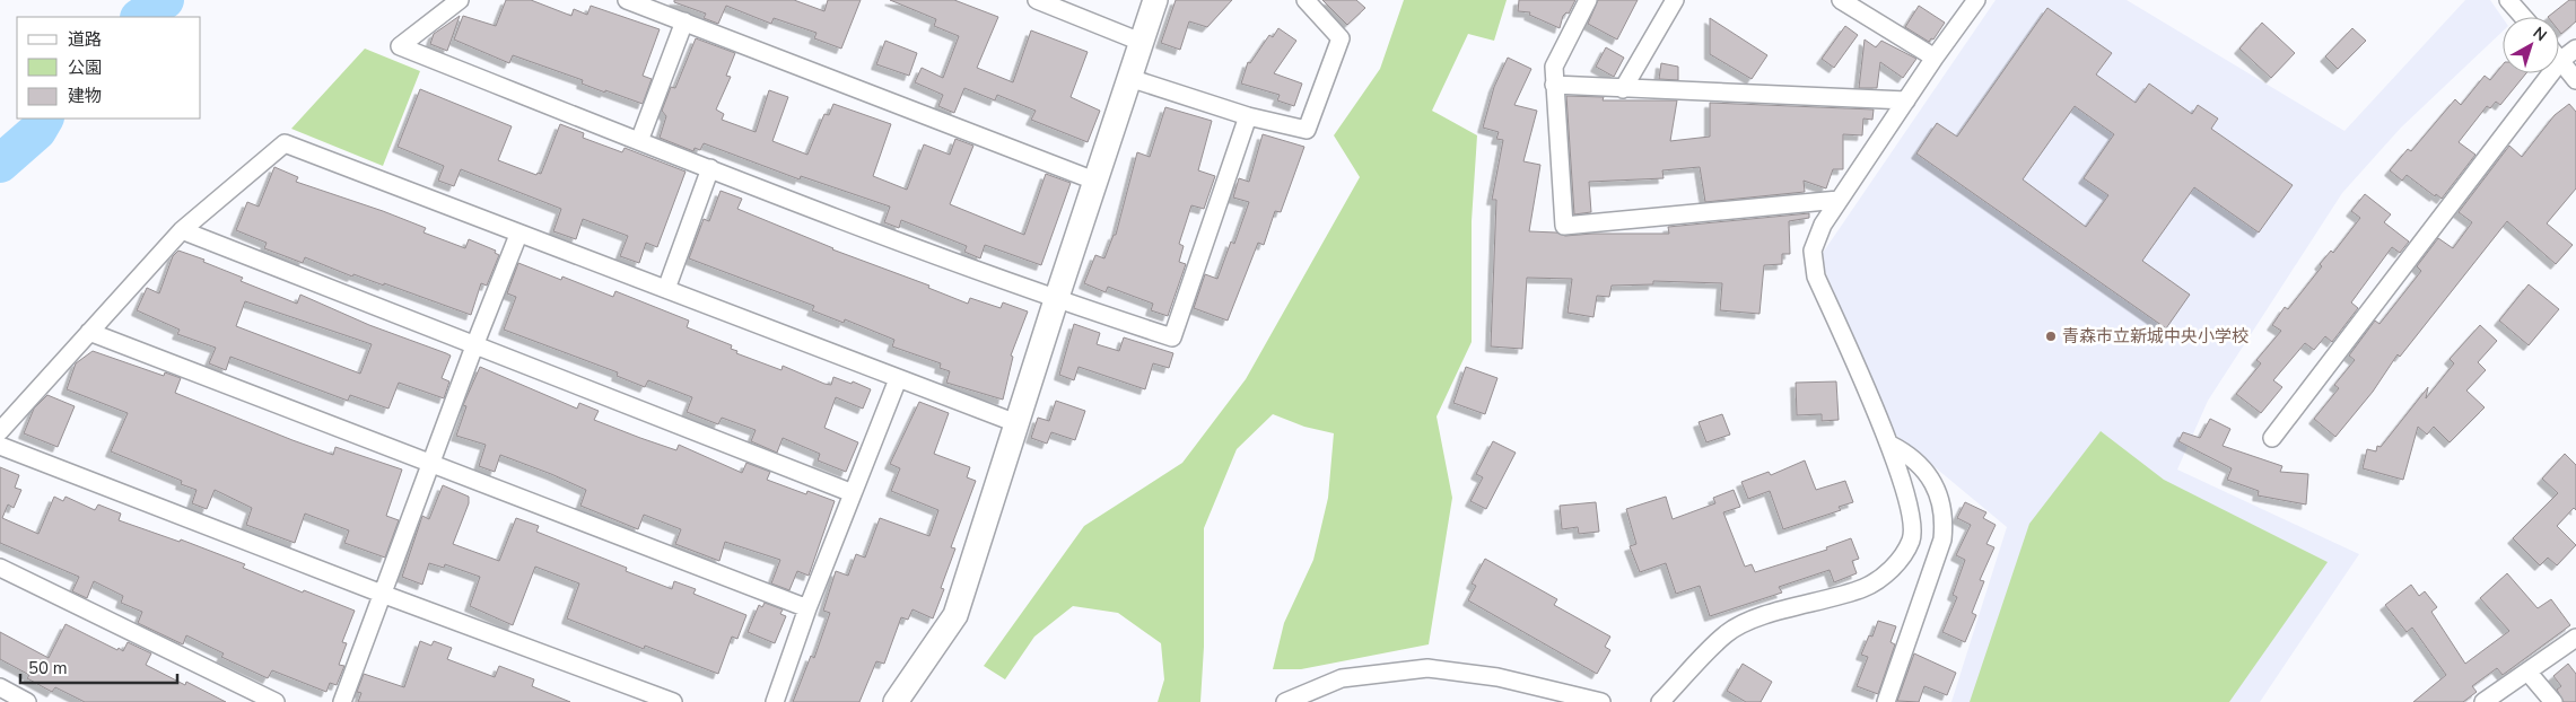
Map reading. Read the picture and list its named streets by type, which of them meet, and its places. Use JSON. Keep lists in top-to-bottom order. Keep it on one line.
{"places":["青森市立新城中央小学校"],"legend":["道路","公園","建物"],"scale_bar":"50 m","north":"top right"}
